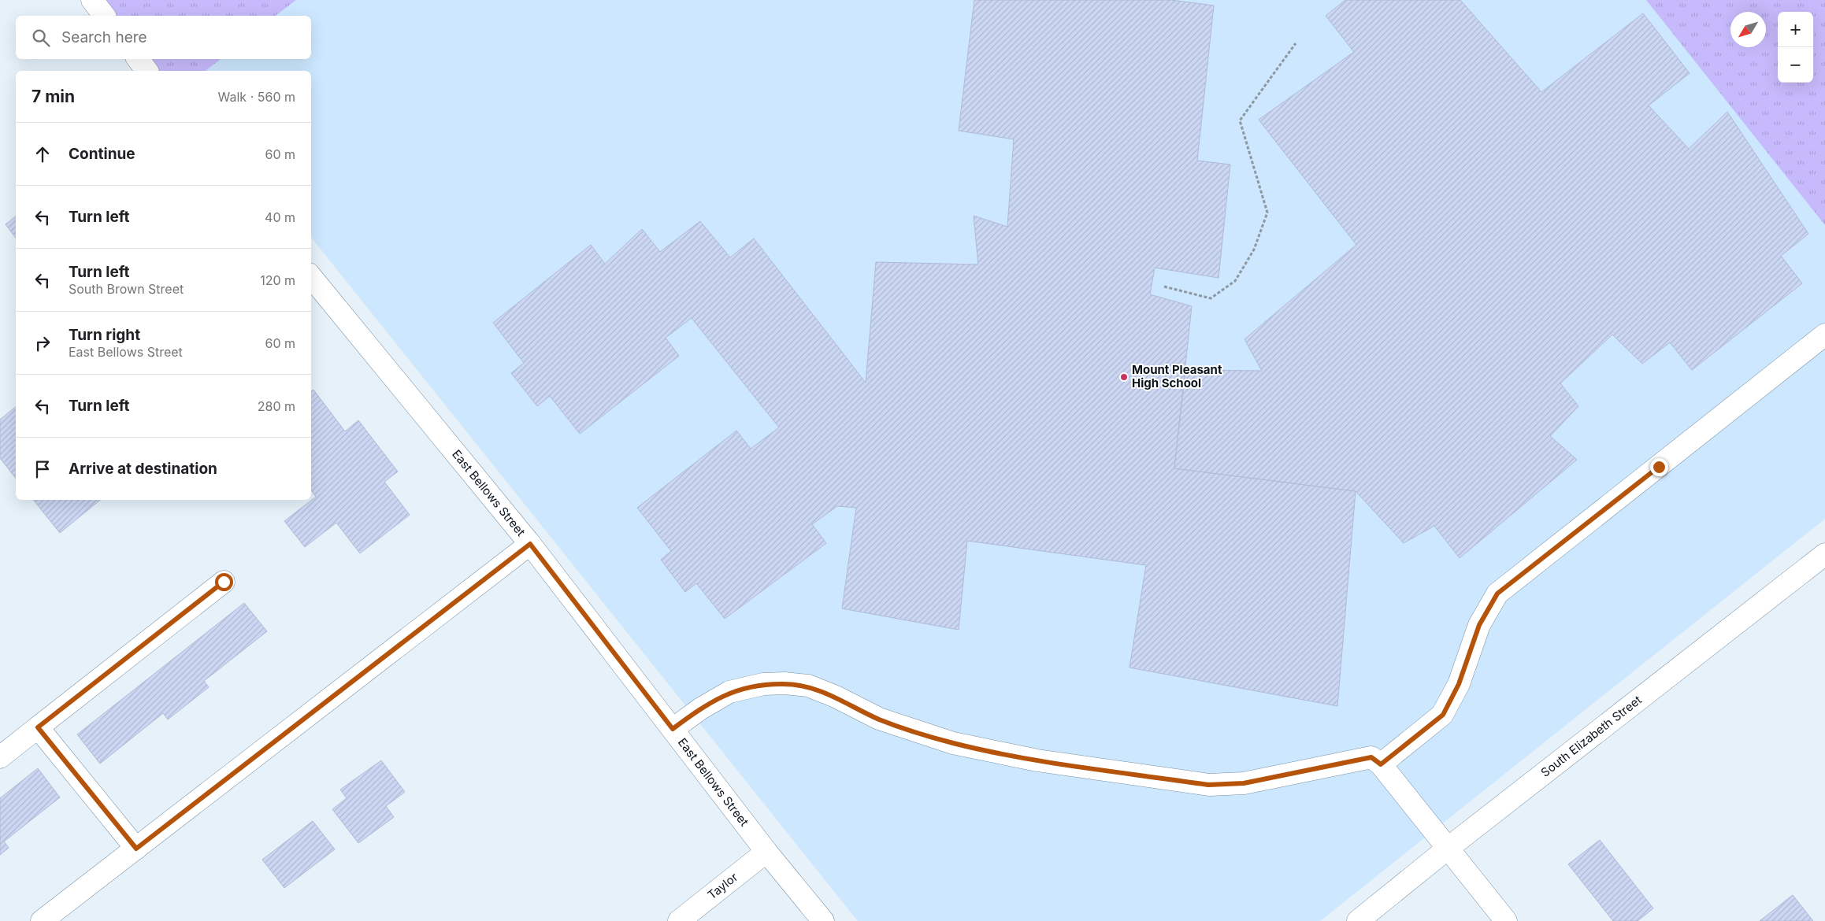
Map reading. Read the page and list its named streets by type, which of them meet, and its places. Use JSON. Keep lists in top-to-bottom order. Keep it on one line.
{"streets":{"street":["East Bellows Street","South Elizabeth Street","Taylor"]},"crossings":[["East Bellows Street","Taylor"]],"places":["Mount Pleasant High School"],"north":"bottom left","page":{"map_buttons":["+","−"],"search":"Search here","heading":["7 min","Walk · 560 m"],"list":[["Continue","60 m"],["Turn left","40 m"],["Turn left","South Brown Street","120 m"],["Turn right","East Bellows Street","60 m"],["Turn left","280 m"],"Arrive at destination"]}}
